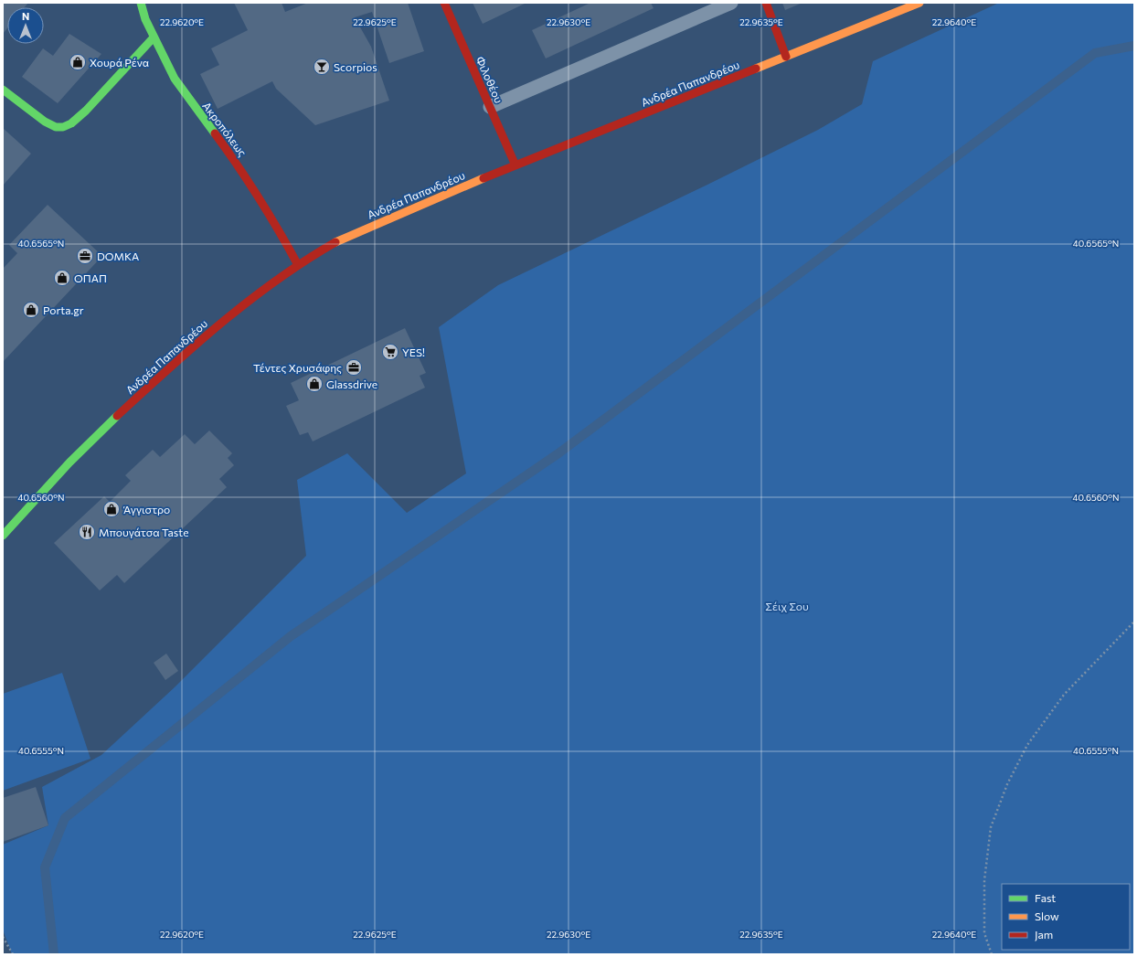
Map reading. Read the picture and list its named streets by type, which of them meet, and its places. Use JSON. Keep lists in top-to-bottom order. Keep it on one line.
{"streets":{"main road":["Φιλοθέου","Ανδρέα Παπανδρέου","Ακροπόλεως"]},"crossings":[["Φιλοθέου","Ανδρέα Παπανδρέου"],["Ανδρέα Παπανδρέου","Ακροπόλεως"]],"parks":["Σέιχ Σου"],"places":{"shop":["Χουρά Ρένα","ΟΠΑΠ","Porta.gr","Glassdrive","Άγγιστρο"],"bar":["Scorpios"],"office":["DOMKA","Τέντες Χρυσάφης"],"supermarket":["YES!"],"restaurant":["Μπουγάτσα Taste"]},"legend":["Fast","Slow","Jam"],"north":"top","coordinates":["22.9620°E","22.9625°E","22.9630°E","22.9635°E","22.9640°E","40.6565°N","40.6560°N","40.6555°N"]}
